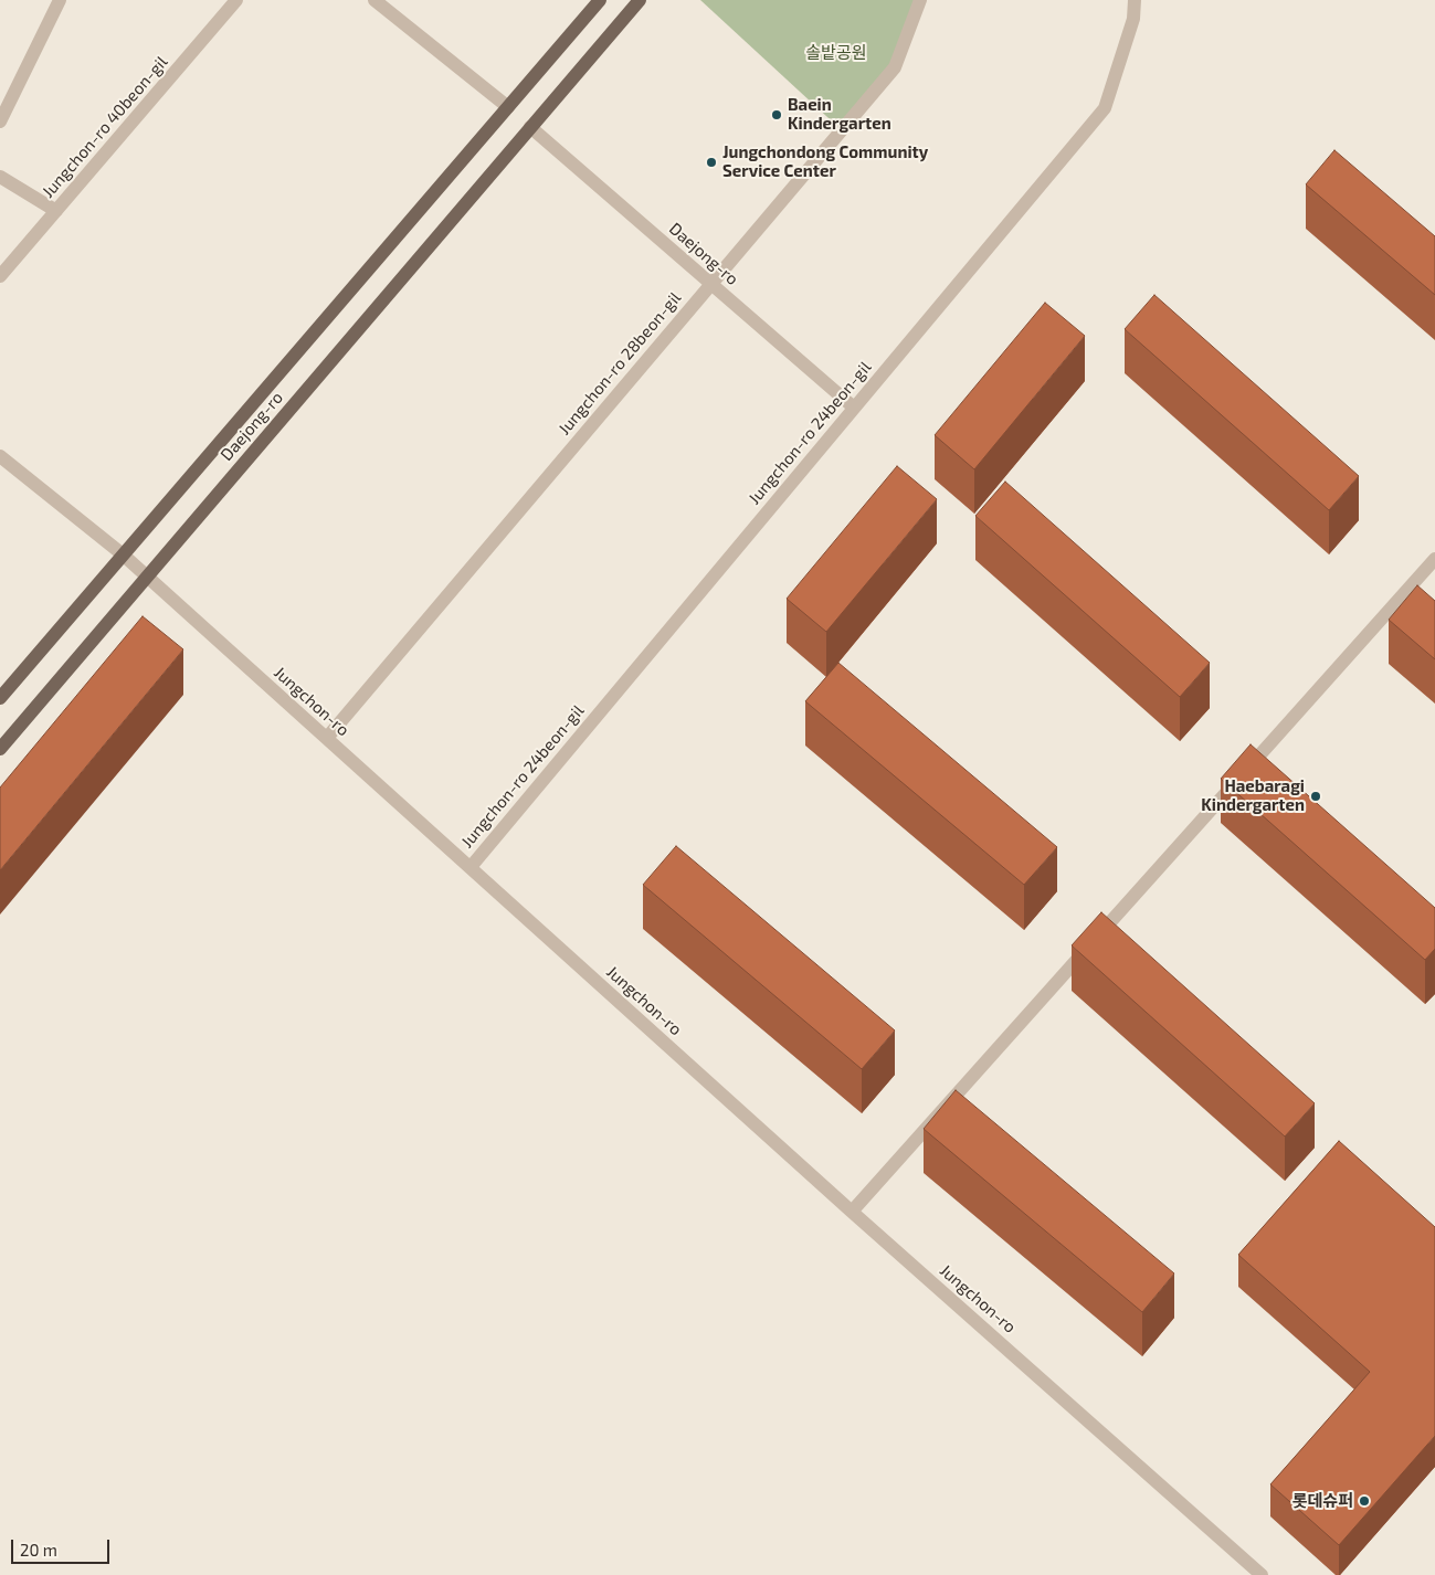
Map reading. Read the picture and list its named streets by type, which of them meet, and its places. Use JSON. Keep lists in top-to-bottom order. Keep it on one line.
{"streets":{"main road":["Daejong-ro"],"street":["Jungchon-ro 40beon-gil","Jungchon-ro 28beon-gil","Jungchon-ro 24beon-gil","Jungchon-ro"]},"crossings":[["Daejong-ro","Jungchon-ro 28beon-gil"],["Daejong-ro","Jungchon-ro 24beon-gil"],["Daejong-ro","Jungchon-ro"],["Jungchon-ro 28beon-gil","Jungchon-ro"],["Jungchon-ro 24beon-gil","Jungchon-ro"]],"parks":["솔밭공원"],"places":["Baein Kindergarten","Jungchondong Community Service Center","Haebaragi Kindergarten","롯데슈퍼"],"scale_bar":"20 m"}
